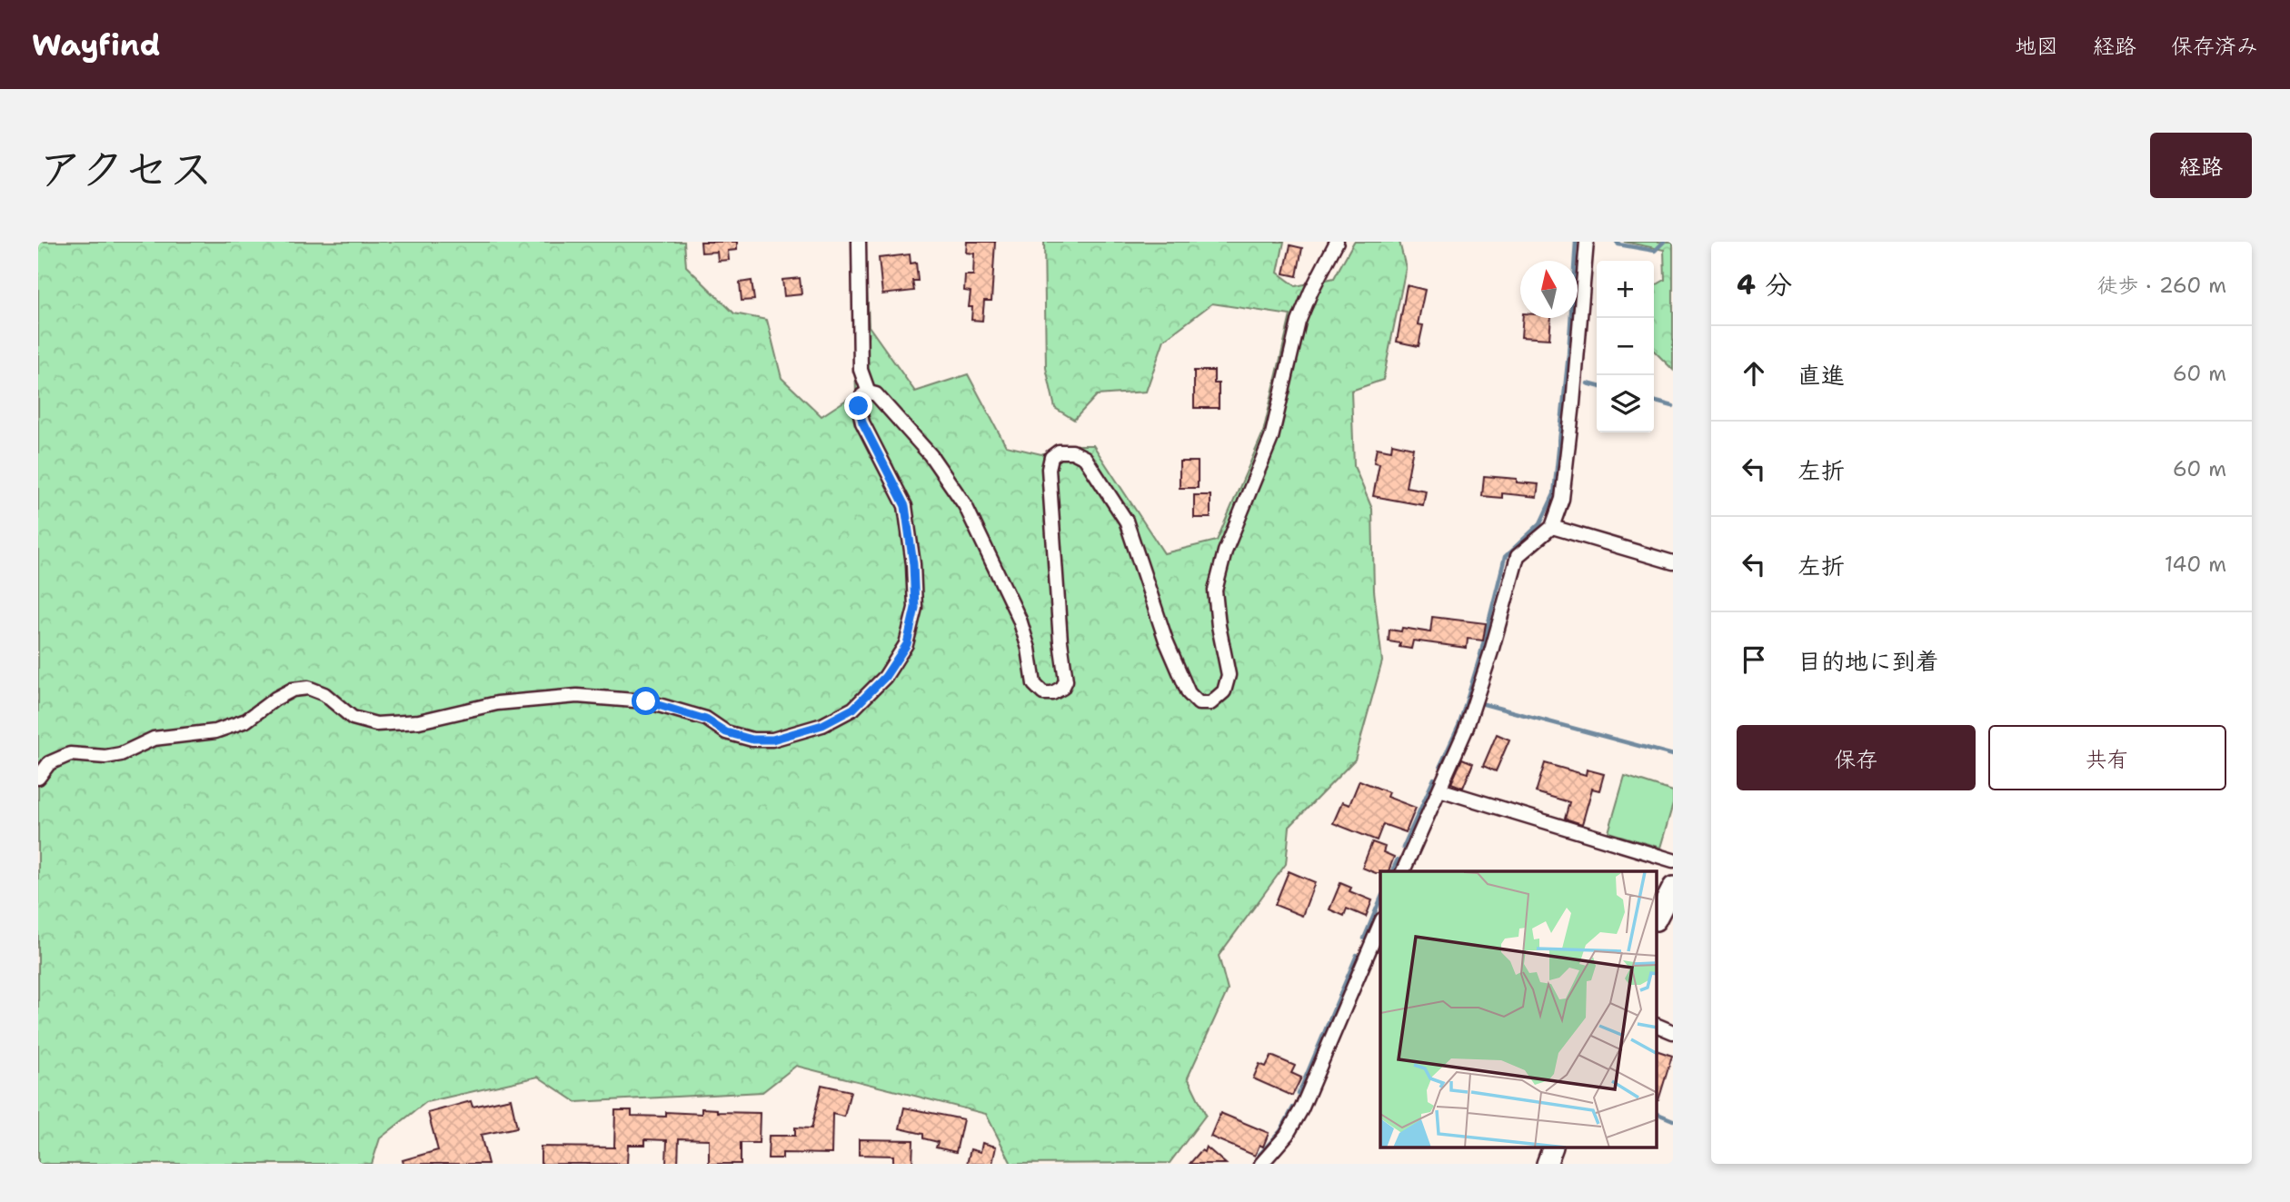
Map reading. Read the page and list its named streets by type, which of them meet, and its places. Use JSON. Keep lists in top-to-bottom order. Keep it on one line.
{"north":"top","page":{"header":"Wayfind","nav":["地図","経路","保存済み"],"title":"アクセス","buttons":["経路",["保存","共有"]],"heading":["4 分","徒歩 · 260 m"],"map_buttons":["+","−"],"list":[["直進","60 m"],["左折","60 m"],["左折","140 m"],"目的地に到着"]}}
